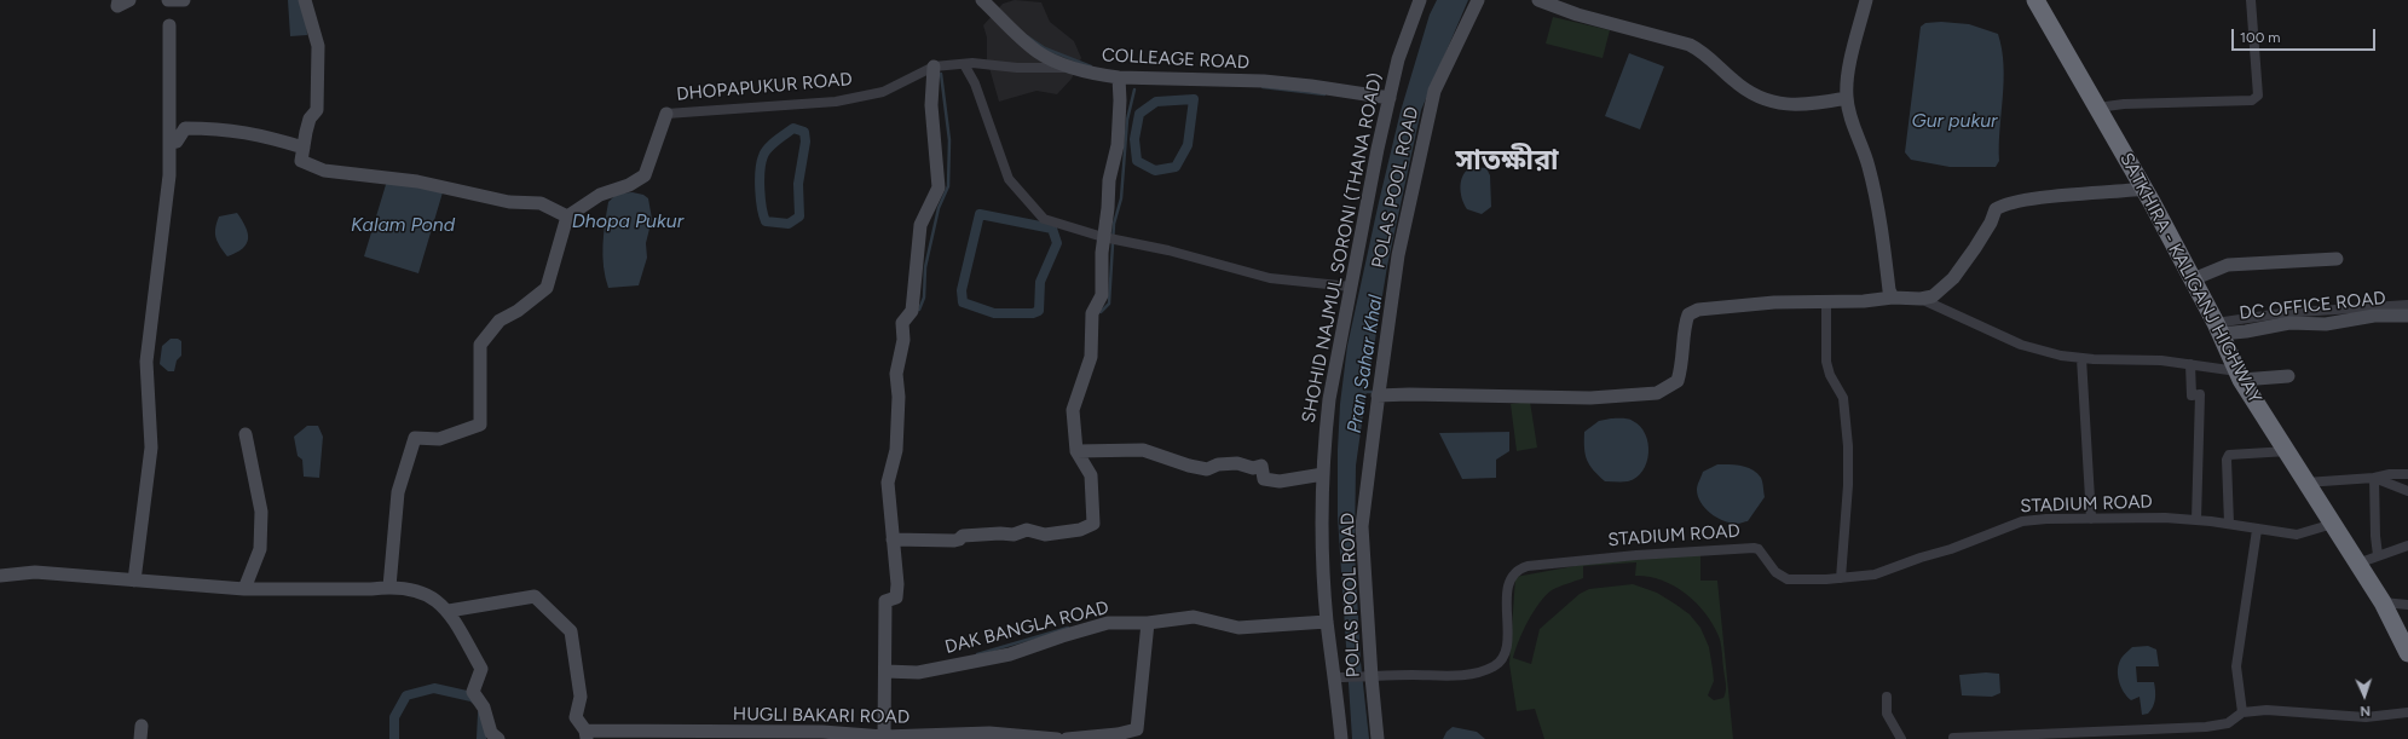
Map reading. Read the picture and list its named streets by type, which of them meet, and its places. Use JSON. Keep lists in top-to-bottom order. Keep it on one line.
{"streets":{"highway":["SATKHIRA - KALIGANJ HIGHWAY"],"street":["COLLEAGE ROAD","DHOPAPUKUR ROAD","POLAS POOL ROAD","SHOHID NAJMUL SORONI (THANA ROAD)","DC OFFICE ROAD","STADIUM ROAD","DAK BANGLA ROAD","HUGLI BAKARI ROAD"]},"crossings":[["COLLEAGE ROAD","DHOPAPUKUR ROAD"],["COLLEAGE ROAD","SHOHID NAJMUL SORONI (THANA ROAD)"],["POLAS POOL ROAD","STADIUM ROAD"],["SHOHID NAJMUL SORONI (THANA ROAD)","STADIUM ROAD"],["SATKHIRA - KALIGANJ HIGHWAY","DC OFFICE ROAD"],["SATKHIRA - KALIGANJ HIGHWAY","STADIUM ROAD"]],"districts":["সাতক্ষীরা"],"water":["Gur pukur","Dhopa Pukur","Kalam Pond","Pran Sahar Khal"],"scale_bar":"100 m","north":"bottom"}
